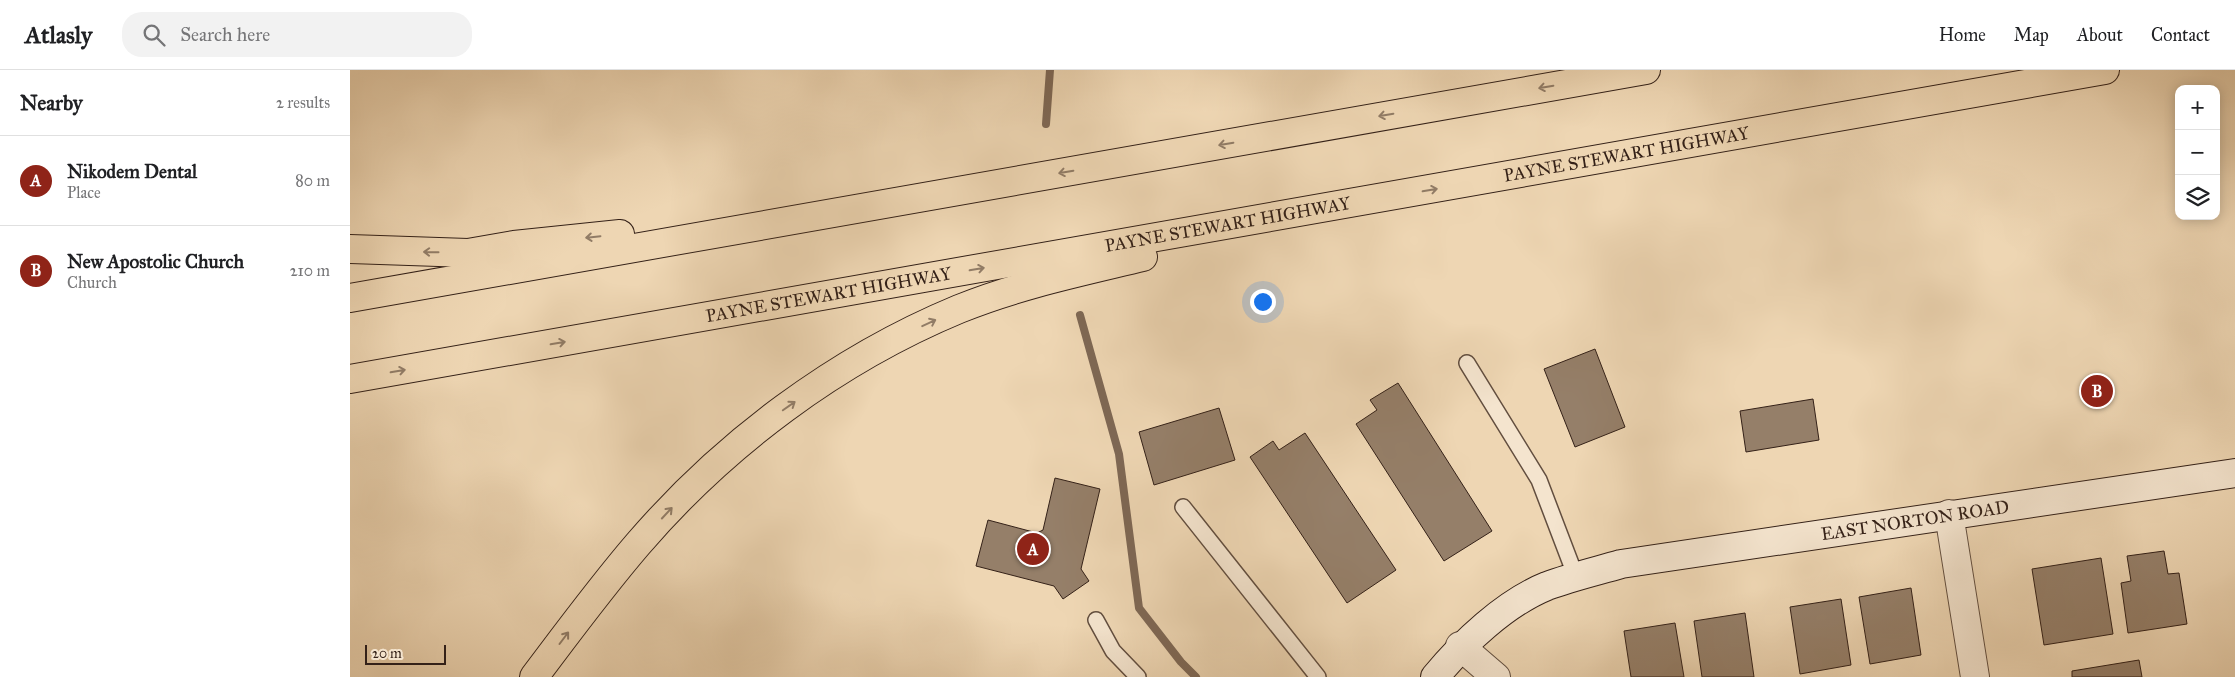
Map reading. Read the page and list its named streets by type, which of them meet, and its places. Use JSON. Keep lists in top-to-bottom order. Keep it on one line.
{"streets":{"highway":["PAYNE STEWART HIGHWAY"],"main road":["EAST NORTON ROAD"]},"scale_bar":"20 m","page":{"header":"Atlasly","search":"Search here","nav":["Home","Map","About","Contact"],"heading":["Nearby","2 results"],"map_buttons":["+","−"],"list":[{"mark":"A","name":"Nikodem Dental","note":"Place","value":"80 m"},{"mark":"B","name":"New Apostolic Church","note":"Church","value":"210 m"}],"pins":["B","A"],"scale":"20 m"}}
